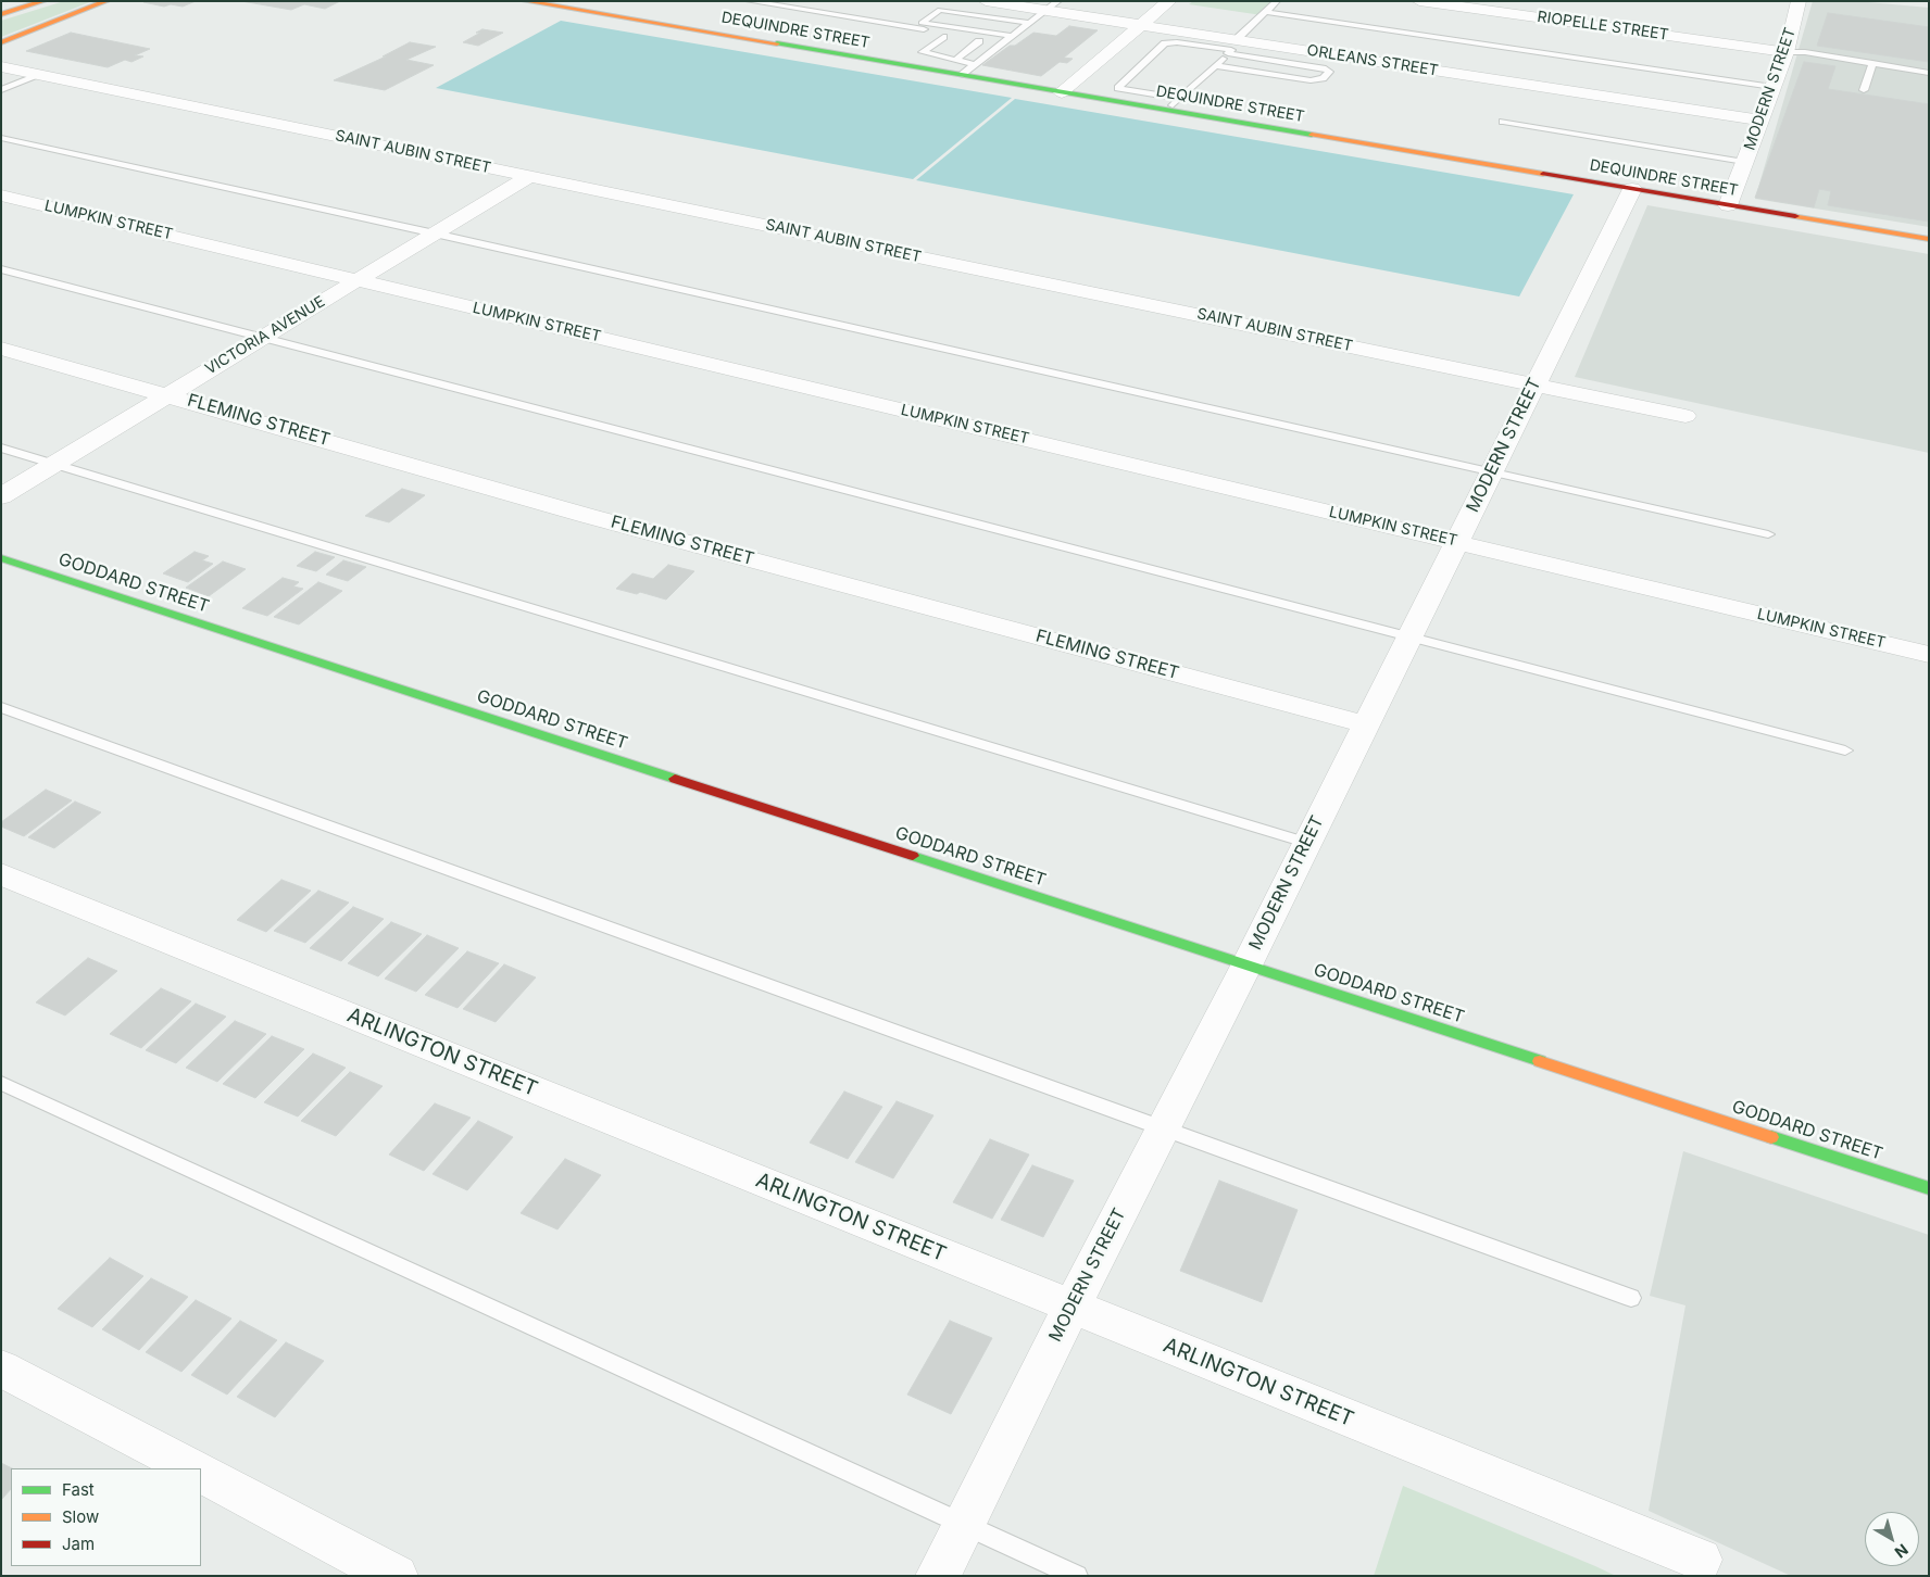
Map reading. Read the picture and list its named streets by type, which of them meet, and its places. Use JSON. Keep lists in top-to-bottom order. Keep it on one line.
{"streets":{"main road":["DEQUINDRE STREET","GODDARD STREET"],"street":["RIOPELLE STREET","ORLEANS STREET","MODERN STREET","SAINT AUBIN STREET","LUMPKIN STREET","VICTORIA AVENUE","FLEMING STREET","ARLINGTON STREET"]},"crossings":[["RIOPELLE STREET","MODERN STREET"],["DEQUINDRE STREET","MODERN STREET"],["ORLEANS STREET","MODERN STREET"],["MODERN STREET","SAINT AUBIN STREET"],["MODERN STREET","LUMPKIN STREET"],["MODERN STREET","FLEMING STREET"],["MODERN STREET","GODDARD STREET"],["MODERN STREET","ARLINGTON STREET"],["SAINT AUBIN STREET","VICTORIA AVENUE"],["LUMPKIN STREET","VICTORIA AVENUE"],["VICTORIA AVENUE","FLEMING STREET"]],"legend":["Fast","Slow","Jam"],"north":"bottom right"}
